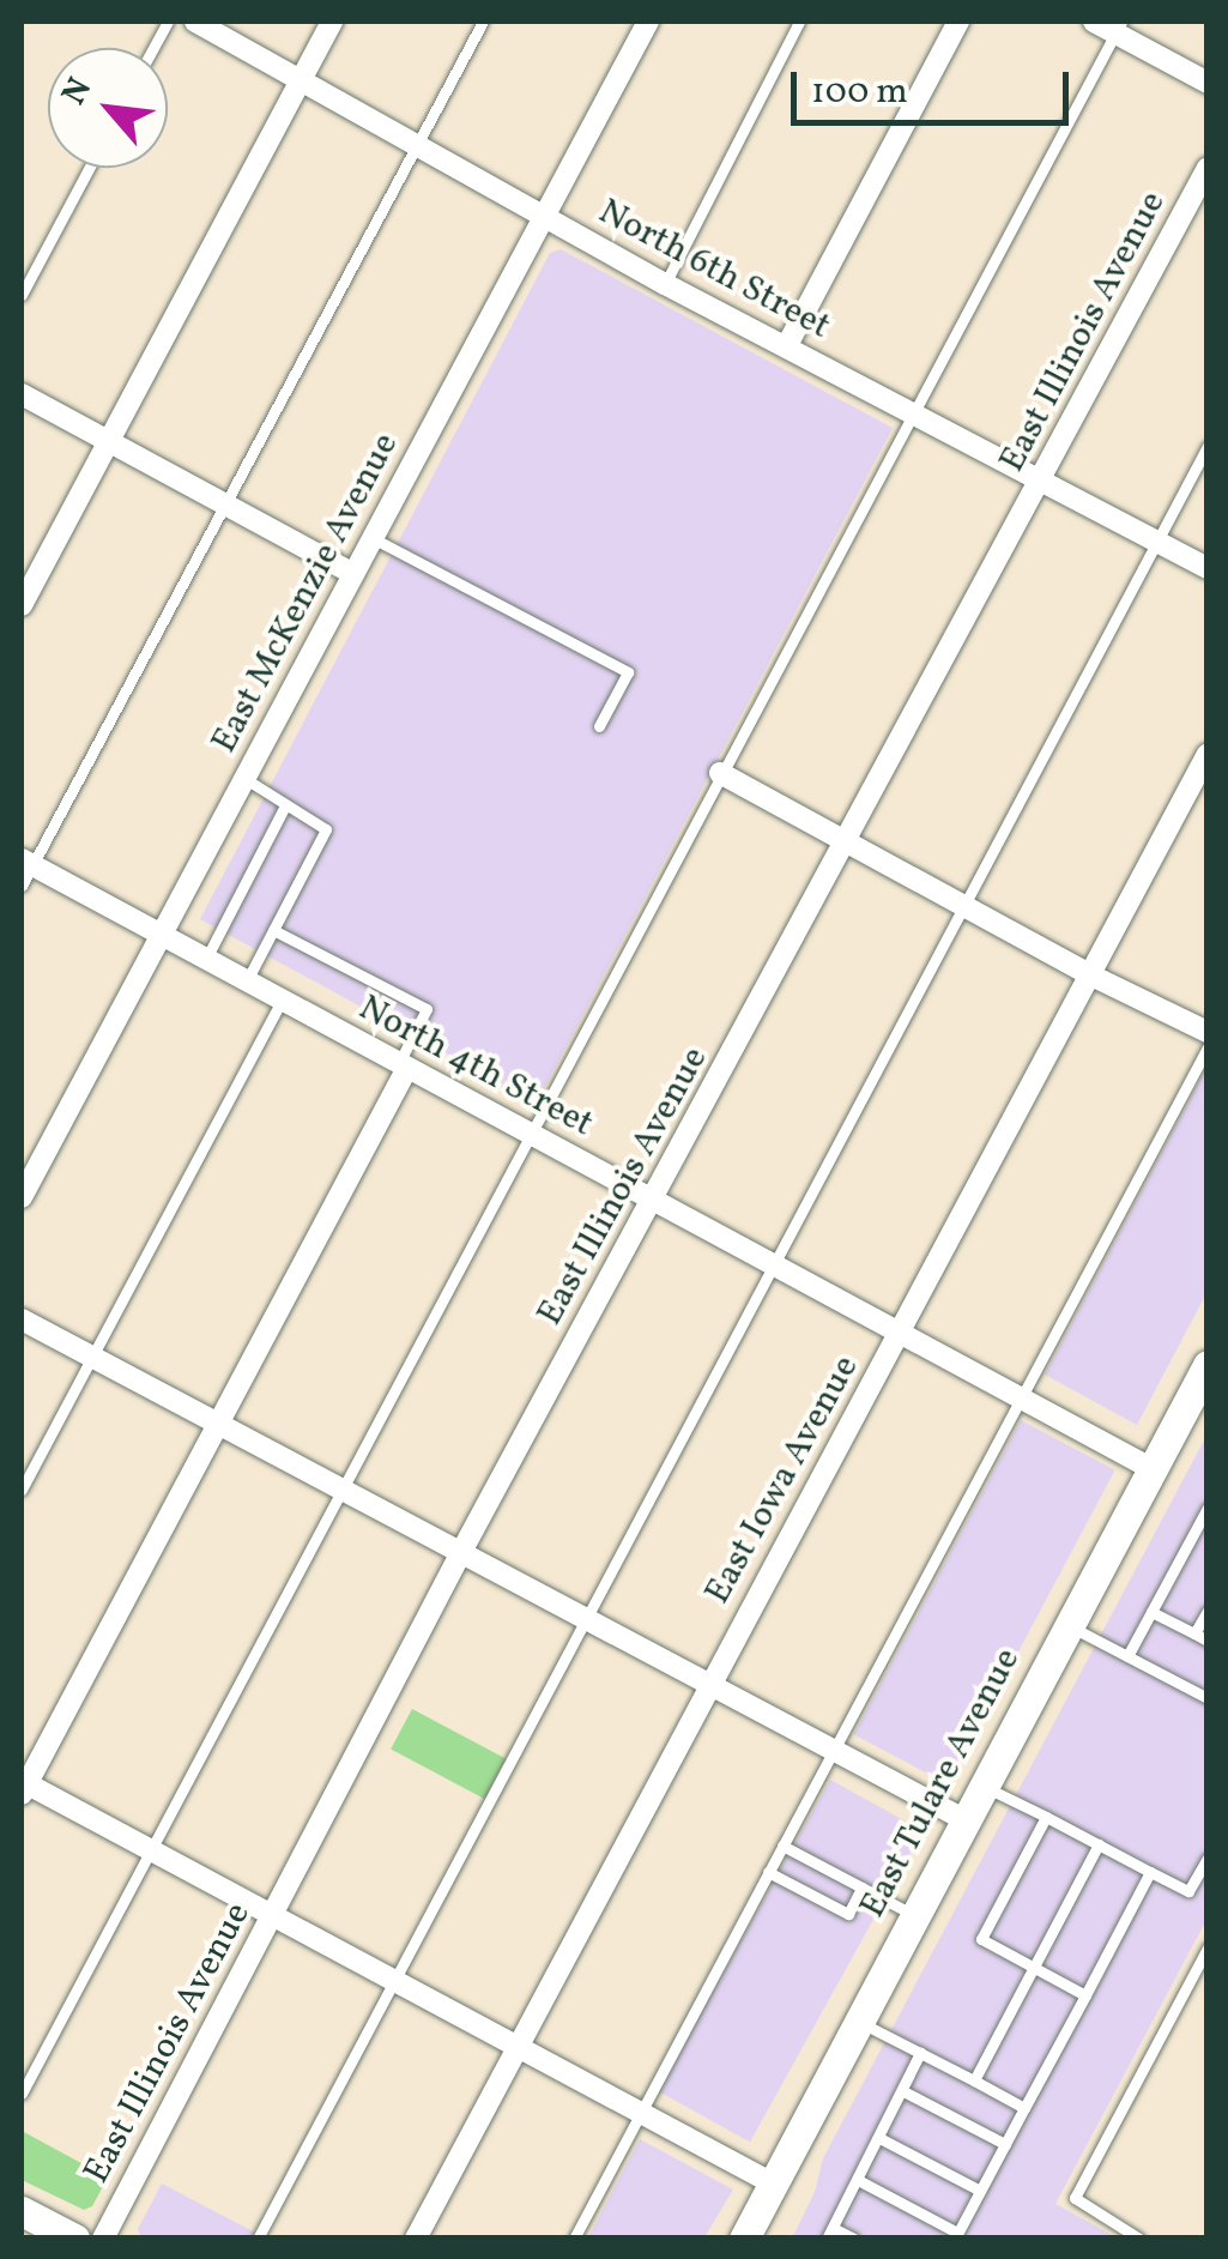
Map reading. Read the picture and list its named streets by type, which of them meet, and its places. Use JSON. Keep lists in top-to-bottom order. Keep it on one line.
{"streets":{"main road":["East Tulare Avenue"],"street":["North 6th Street","East Illinois Avenue","East McKenzie Avenue","North 4th Street","East Iowa Avenue"]},"crossings":[["North 6th Street","East Illinois Avenue"],["North 6th Street","East McKenzie Avenue"],["East Illinois Avenue","North 4th Street"],["East McKenzie Avenue","North 4th Street"],["North 4th Street","East Iowa Avenue"],["North 4th Street","East Tulare Avenue"]],"scale_bar":"100 m","north":"top left"}
